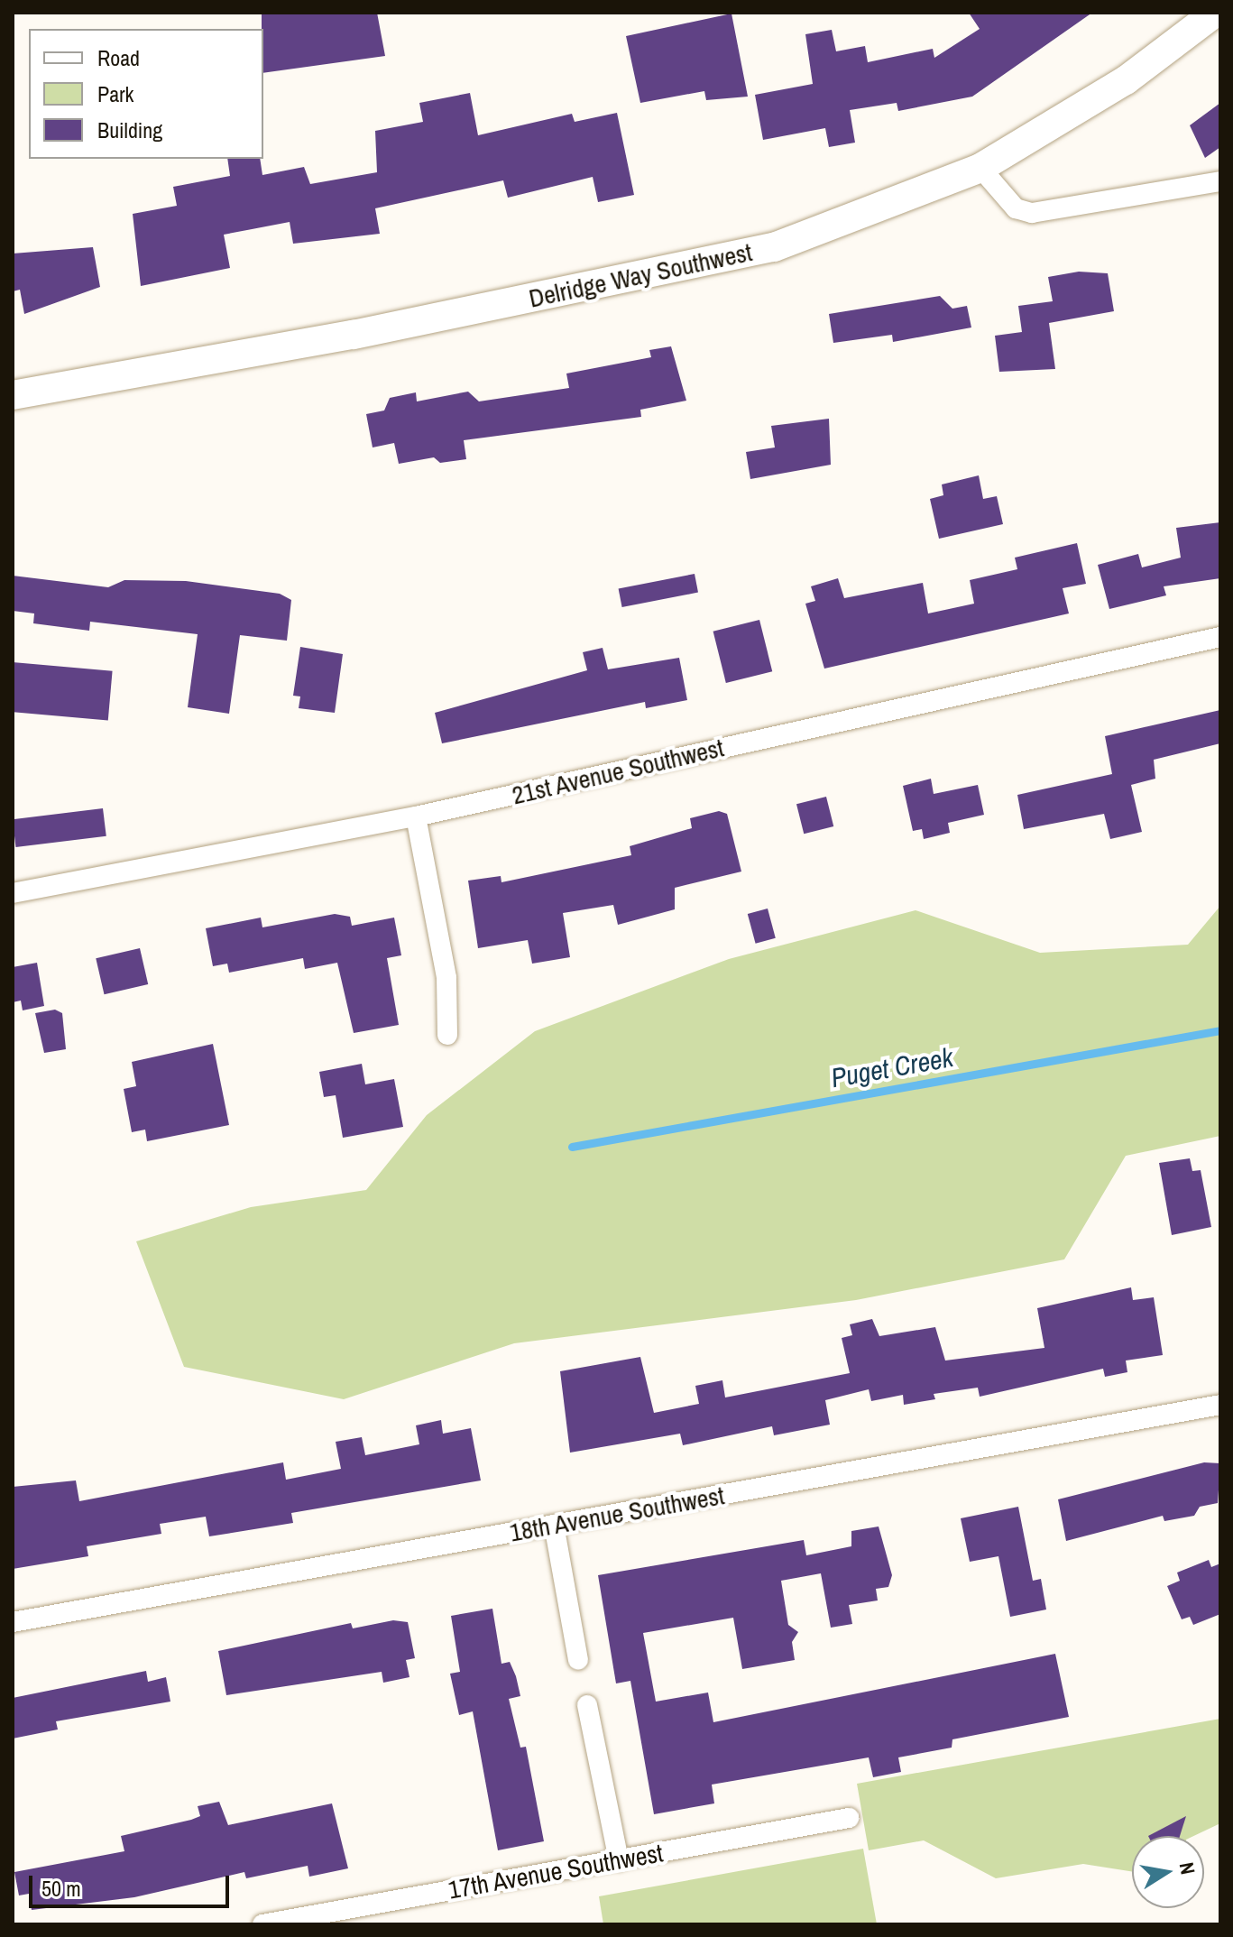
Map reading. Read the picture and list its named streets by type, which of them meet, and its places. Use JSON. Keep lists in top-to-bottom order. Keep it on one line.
{"streets":{"main road":["Delridge Way Southwest"],"street":["21st Avenue Southwest","18th Avenue Southwest","17th Avenue Southwest"]},"water":["Puget Creek"],"legend":["Road","Park","Building"],"scale_bar":"50 m","north":"right"}
